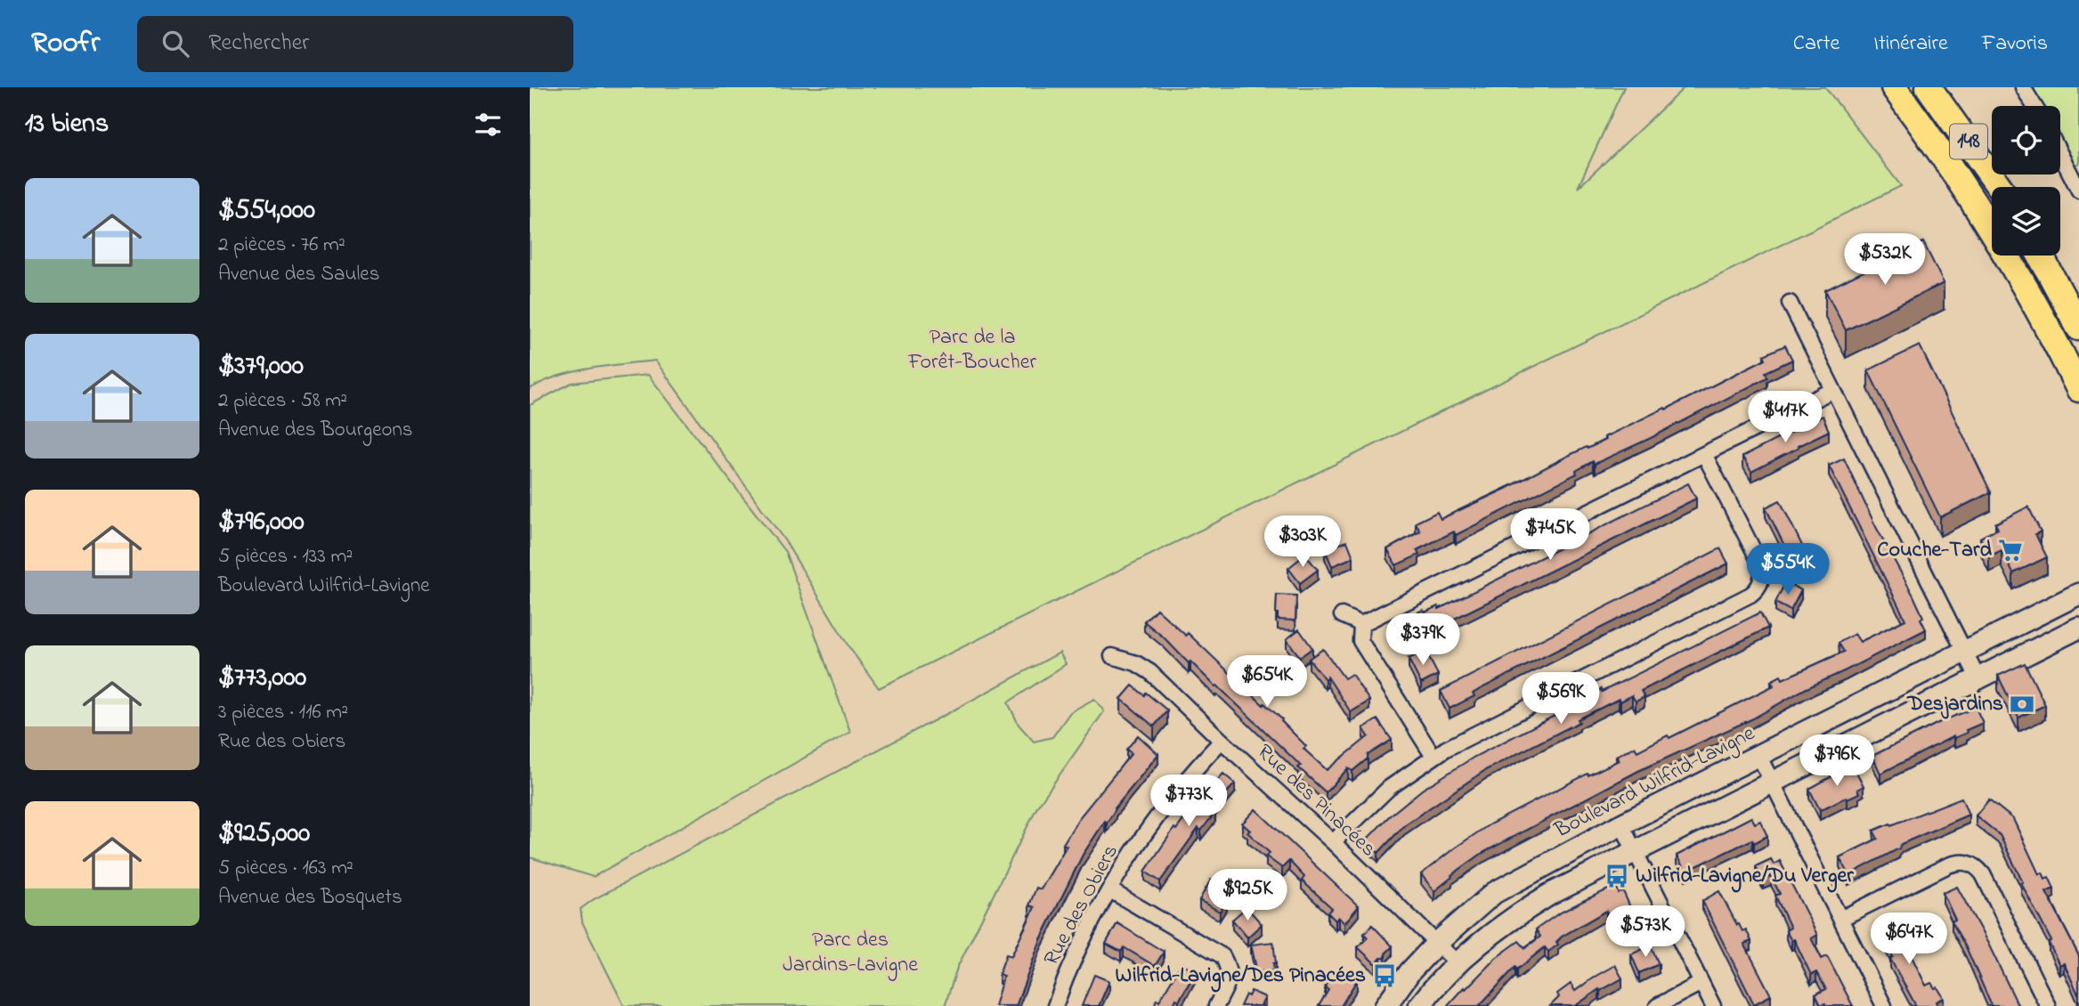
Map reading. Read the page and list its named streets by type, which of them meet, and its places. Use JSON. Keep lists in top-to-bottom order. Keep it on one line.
{"streets":{"highway":["148"],"street":["Boulevard Wilfrid-Lavigne","Rue des Pinacées","Rue des Obiers"]},"crossings":[["Boulevard Wilfrid-Lavigne","Rue des Pinacées"],["Rue des Pinacées","Rue des Obiers"]],"parks":["Parc de la Forêt-Boucher","Parc des Jardins-Lavigne"],"places":{"supermarket":["Couche-Tard"],"bank":["Desjardins"],"bus stop":["Wilfrid-Lavigne/Du Verger","Wilfrid-Lavigne/Des Pinacées"]},"page":{"header":"Roofr","search":"Rechercher","nav":["Carte","Itinéraire","Favoris"],"heading":"13 biens","list":[{"name":"$554,000","note":"2 pièces · 76 m² · Avenue des Saules"},{"name":"$379,000","note":"2 pièces · 58 m² · Avenue des Bourgeons"},{"name":"$796,000","note":"5 pièces · 133 m² · Boulevard Wilfrid-Lavigne"},{"name":"$773,000","note":"3 pièces · 116 m² · Rue des Obiers"},{"name":"$925,000","note":"5 pièces · 163 m² · Avenue des Bosquets"}],"price":["$532K","$417K","$745K","$303K","$554K","$379K","$654K","$569K","$796K","$773K","$925K","$573K","$647K"]}}
